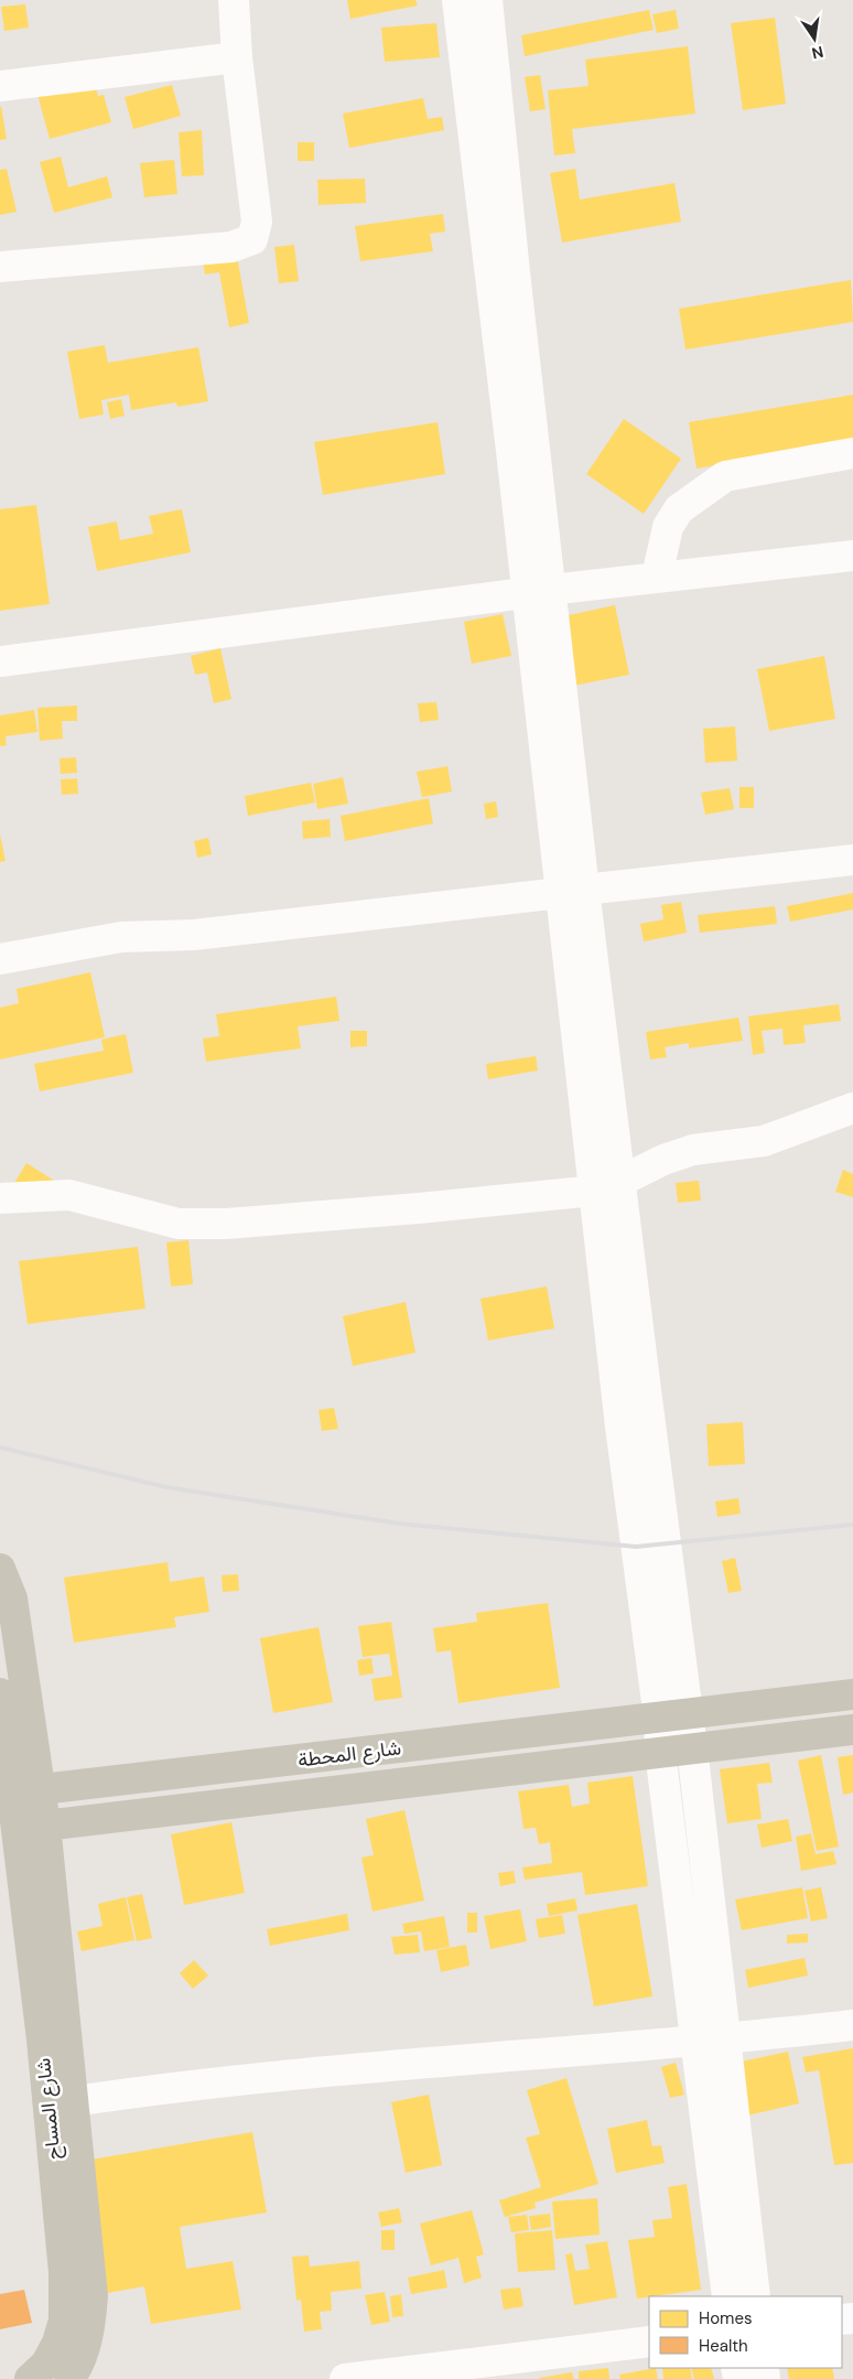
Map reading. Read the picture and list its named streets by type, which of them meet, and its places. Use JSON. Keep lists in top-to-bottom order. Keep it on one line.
{"streets":{"main road":["شارع المحطة","شارع المساح"]},"crossings":[["شارع المحطة","شارع المساح"]],"legend":["Homes","Health"],"north":"bottom"}
